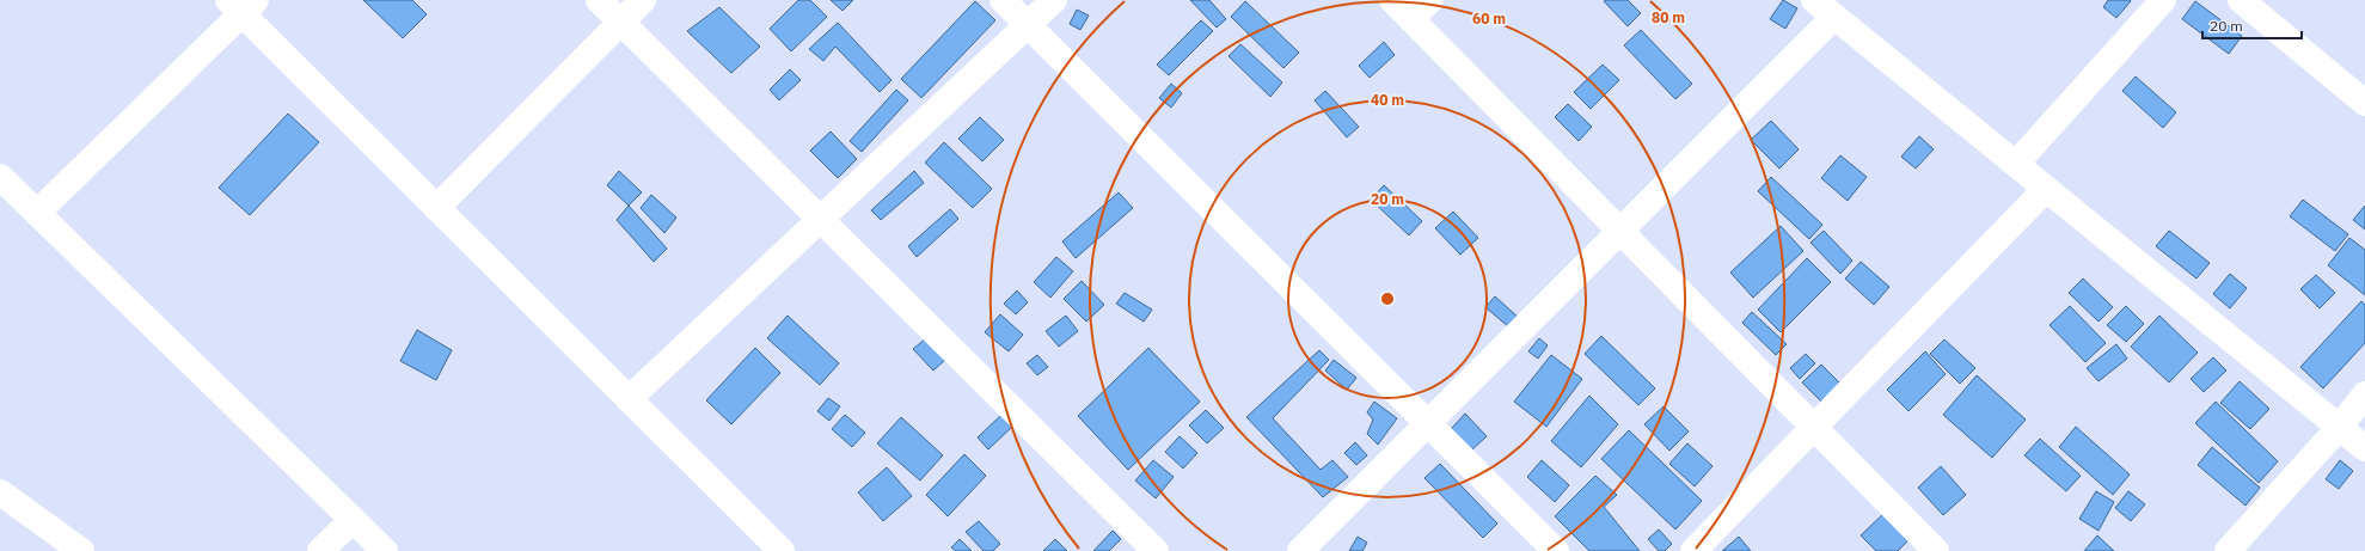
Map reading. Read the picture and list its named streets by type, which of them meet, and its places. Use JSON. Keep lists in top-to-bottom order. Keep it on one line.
{"scale_bar":"20 m","rings":["80 m","60 m","40 m","20 m"]}
